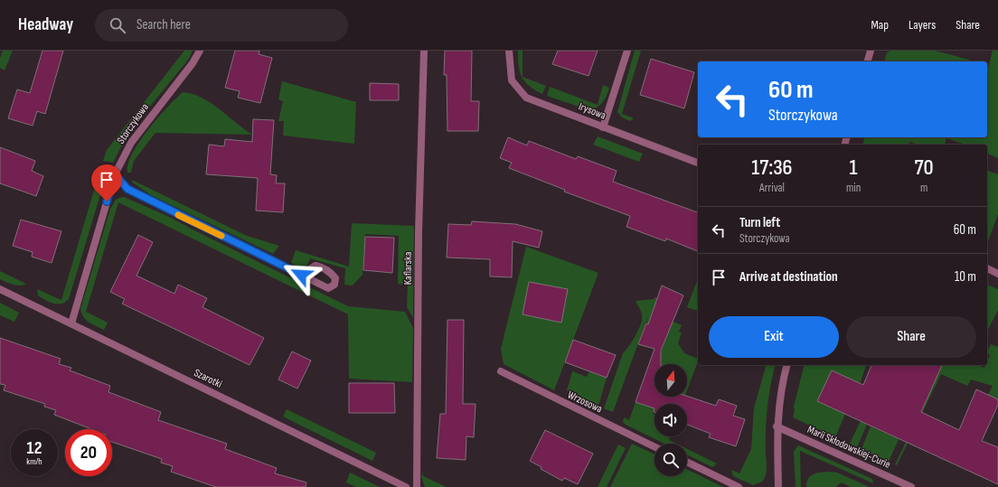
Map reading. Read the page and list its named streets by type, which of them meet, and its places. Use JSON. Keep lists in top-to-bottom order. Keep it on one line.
{"streets":{"street":["Irysowa","Storczykowa","Kaflarska","Szarotki","Wrzosowa","Marii Skłodowskiej-Curie"]},"crossings":[["Storczykowa","Szarotki"]],"north":"top","page":{"header":"Headway","search":"Search here","nav":["Map","Layers","Share"],"turn":["60 m","Storczykowa"],"eta":["17:36","Arrival","1","min","70","m"],"list":[{"name":"Turn left","note":"Storczykowa","value":"60 m"},{"name":"Arrive at destination","value":"10 m"}],"buttons":["Exit","Share"],"speed":"12 km/h","limit":"20"}}
